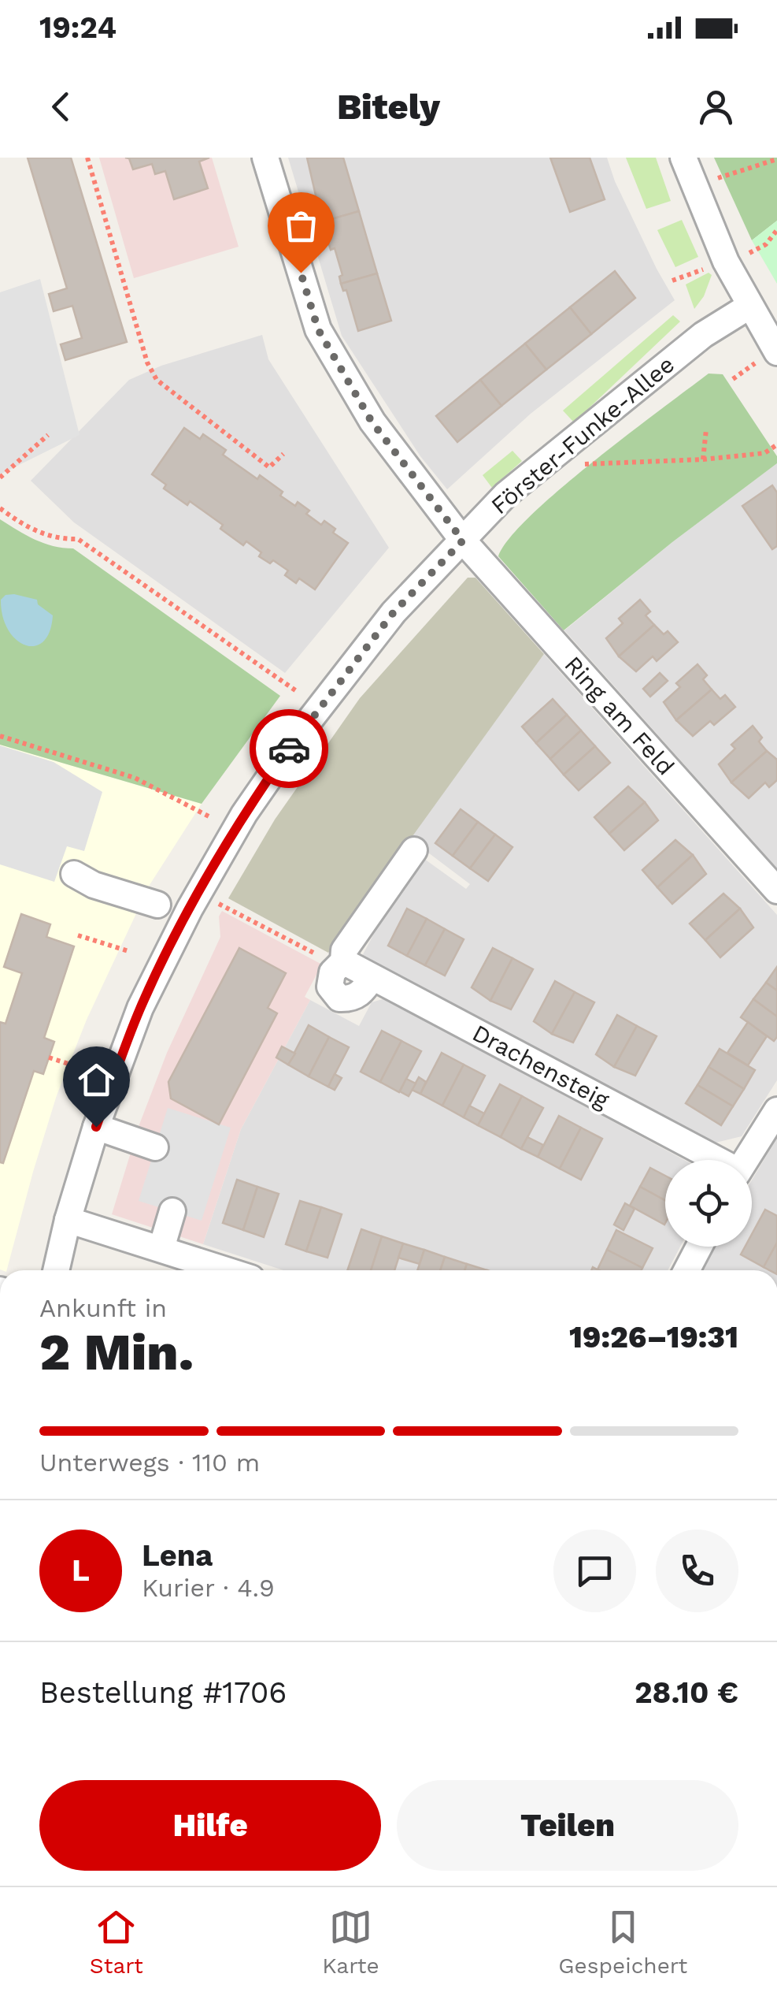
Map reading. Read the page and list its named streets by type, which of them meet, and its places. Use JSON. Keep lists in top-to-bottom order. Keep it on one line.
{"streets":{"street":["Förster-Funke-Allee","Ring am Feld","Drachensteig"]},"crossings":[["Förster-Funke-Allee","Ring am Feld"]],"page":{"status":"19:24","header":"Bitely","heading":["2 Min.","Ankunft in","19:26–19:31"],"panel":["Lena","Kurier · 4.9","Bestellung #1706","28.10 €"],"bar":"Unterwegs · 110 m","round":"L","buttons":["Hilfe","Teilen"],"tabs":["Start","Karte","Gespeichert"]}}
